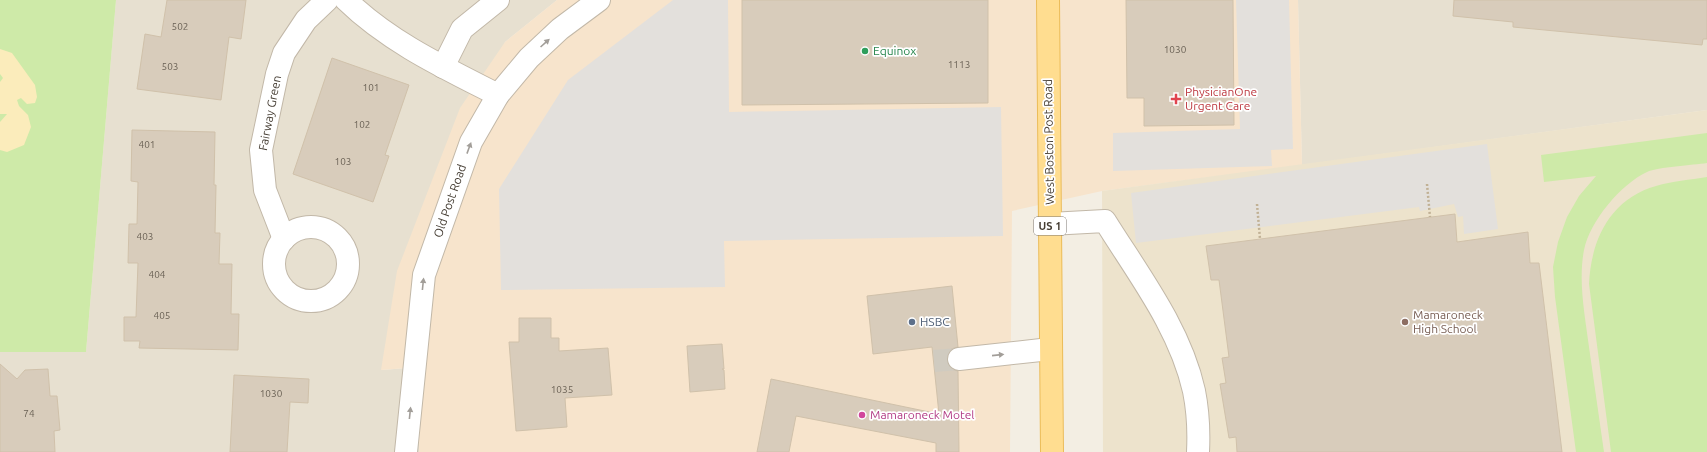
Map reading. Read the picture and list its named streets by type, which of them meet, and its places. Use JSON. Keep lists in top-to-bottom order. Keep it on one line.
{"streets":{"main road":["West Boston Post Road","US 1"],"street":["Fairway Green","Old Post Road"]},"one_way":["Old Post Road"],"places":{"other":["Equinox","HSBC","Mamaroneck High School","Mamaroneck Motel"],"health":["PhysicianOne Urgent Care"]},"house_numbers":["502","1030","1113","503","101","102","401","103","403","404","405","1035","1030","74"]}
